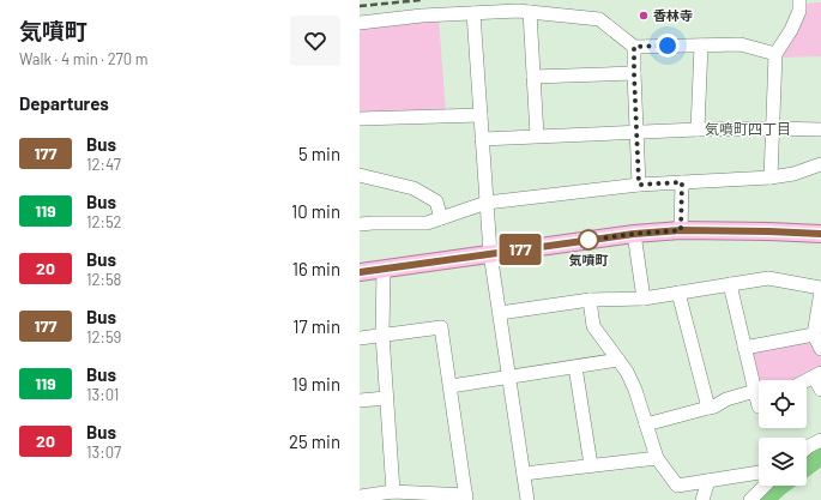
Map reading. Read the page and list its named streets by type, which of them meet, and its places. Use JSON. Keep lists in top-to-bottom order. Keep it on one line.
{"districts":["気噴町四丁目"],"places":["香林寺","気噴町"],"lines":["bus line 177"],"page":{"heading":[["気噴町","Walk · 4 min · 270 m"],"Departures"],"on_map":"177","list":[{"mark":"177","name":"Bus","note":"12:47","value":"5 min"},{"mark":"119","name":"Bus","note":"12:52","value":"10 min"},{"mark":"20","name":"Bus","note":"12:58","value":"16 min"},{"mark":"177","name":"Bus","note":"12:59","value":"17 min"},{"mark":"119","name":"Bus","note":"13:01","value":"19 min"},{"mark":"20","name":"Bus","note":"13:07","value":"25 min"}]}}
